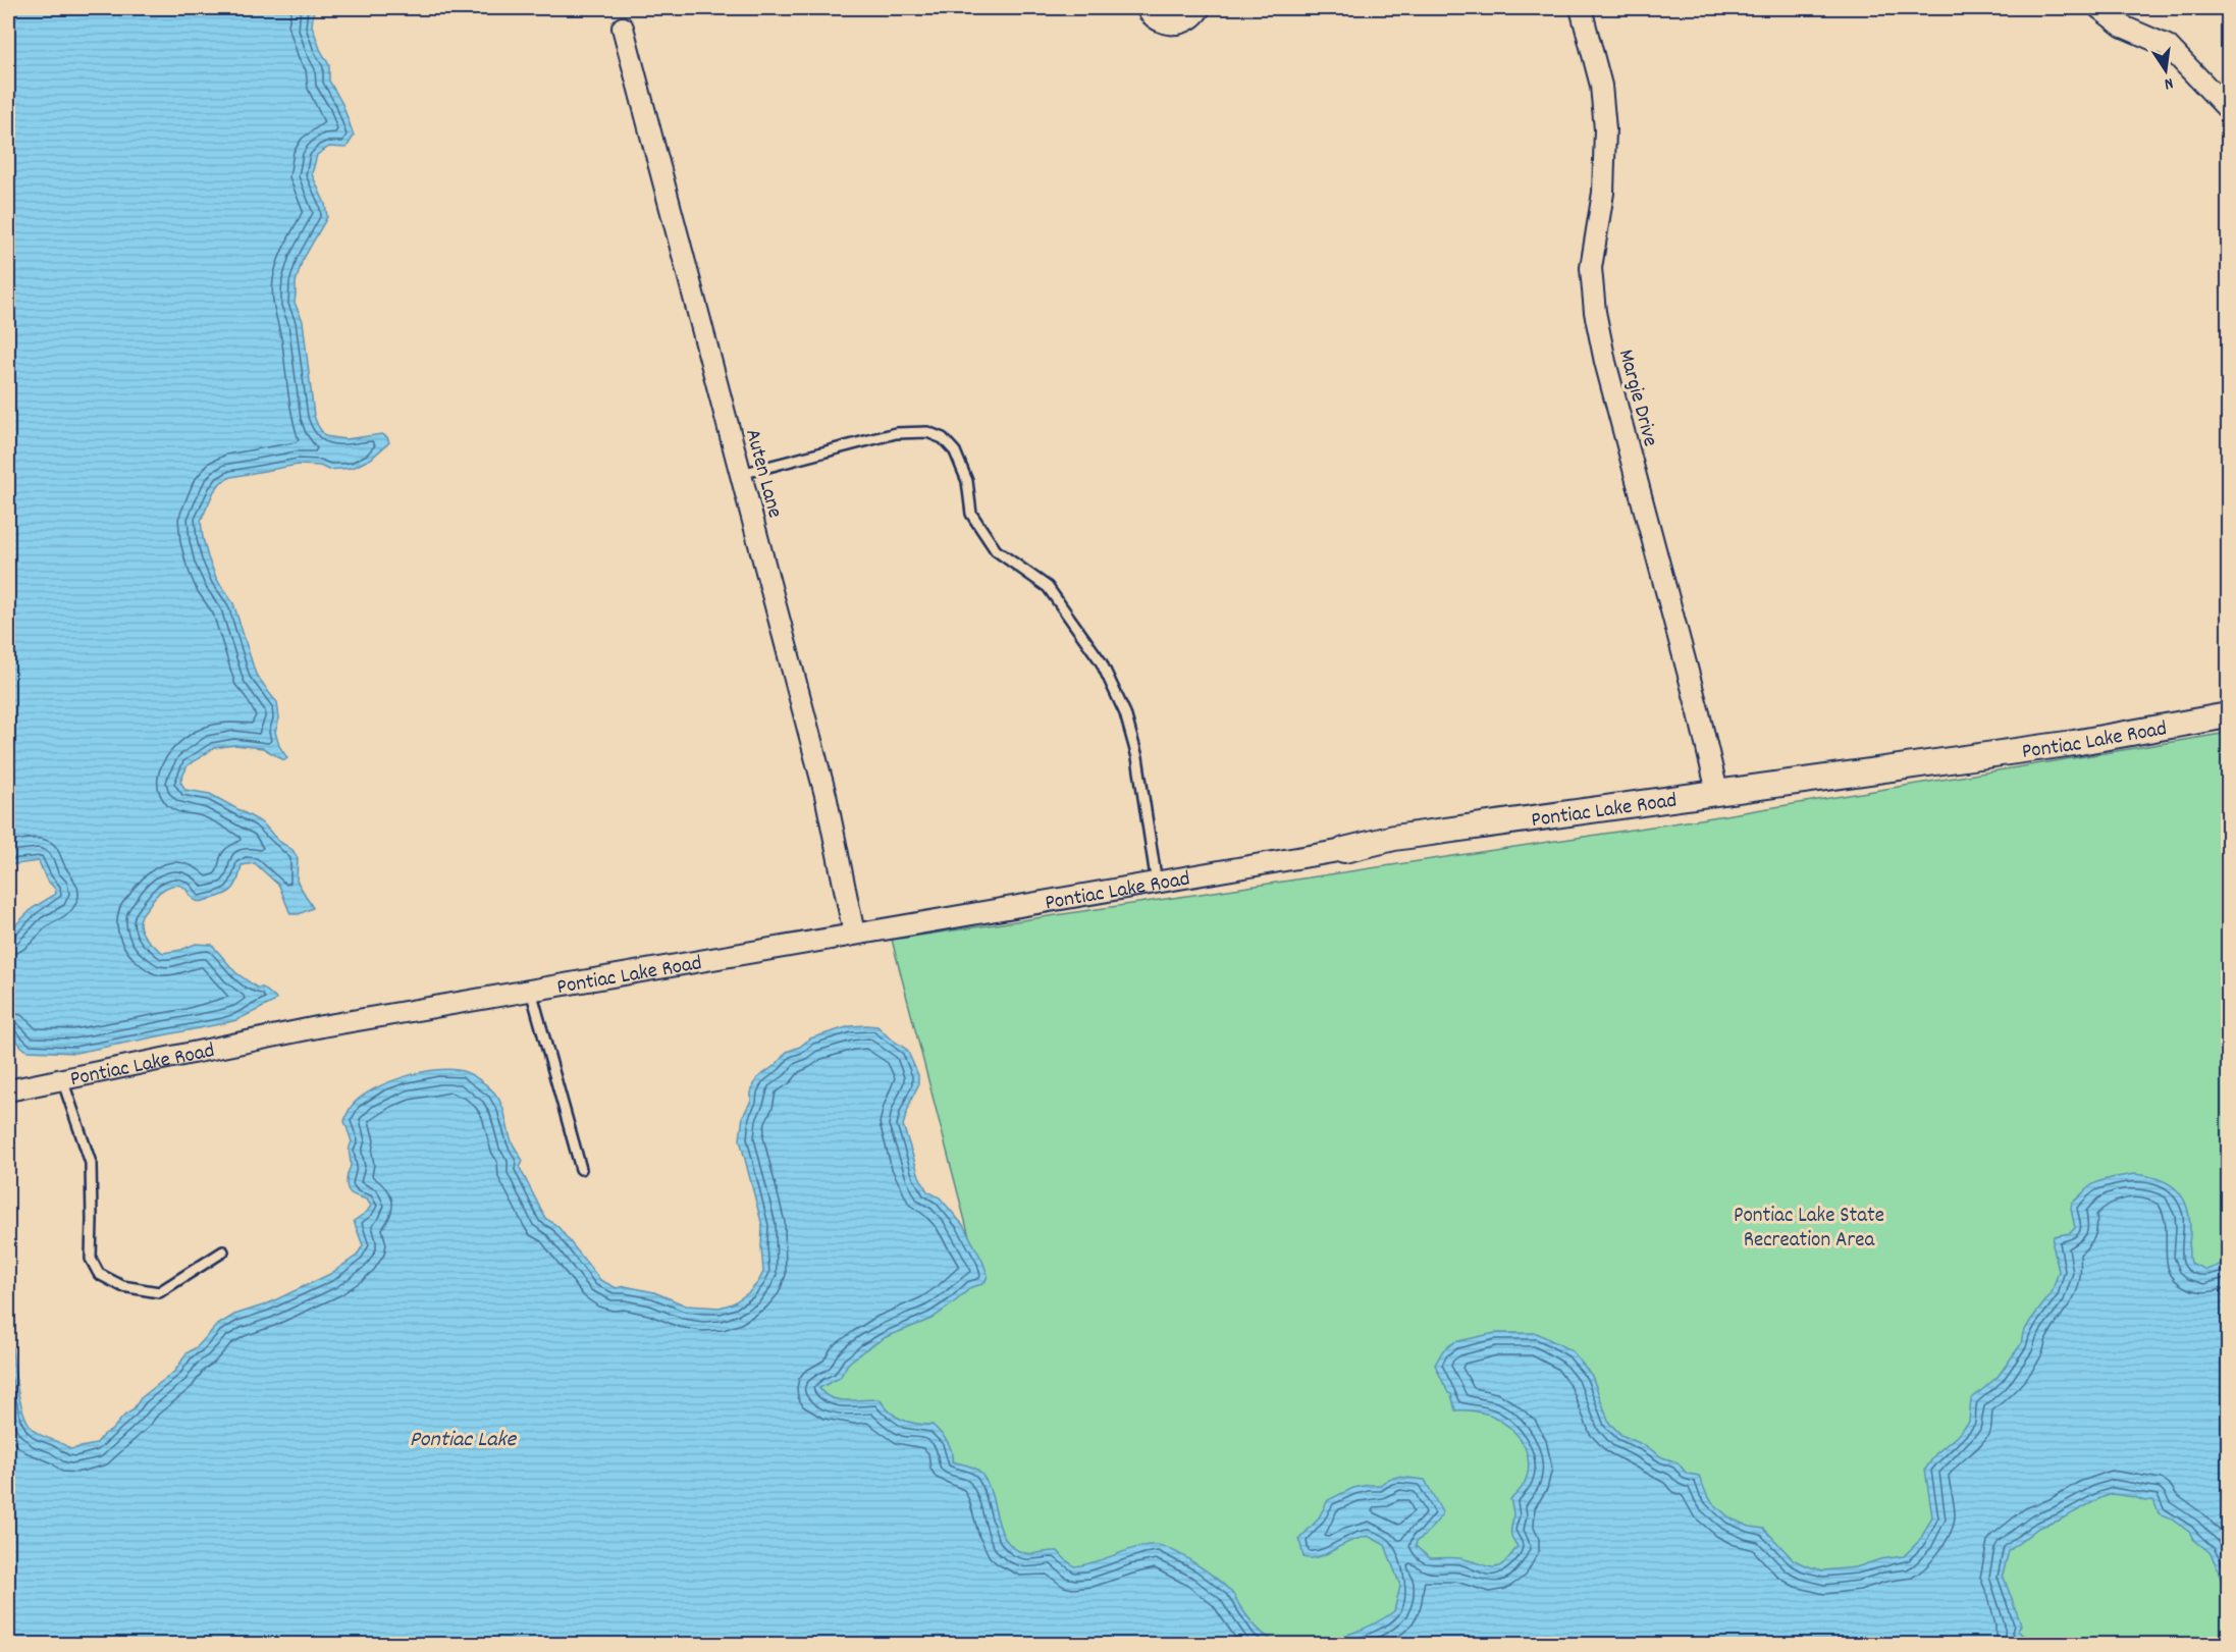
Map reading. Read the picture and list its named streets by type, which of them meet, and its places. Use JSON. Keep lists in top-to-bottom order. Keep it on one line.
{"streets":{"street":["Margie Drive","Auten Lane","Pontiac Lake Road"]},"crossings":[["Margie Drive","Pontiac Lake Road"],["Auten Lane","Pontiac Lake Road"]],"water":["Pontiac Lake"],"parks":["Pontiac Lake State Recreation Area"],"north":"bottom"}
